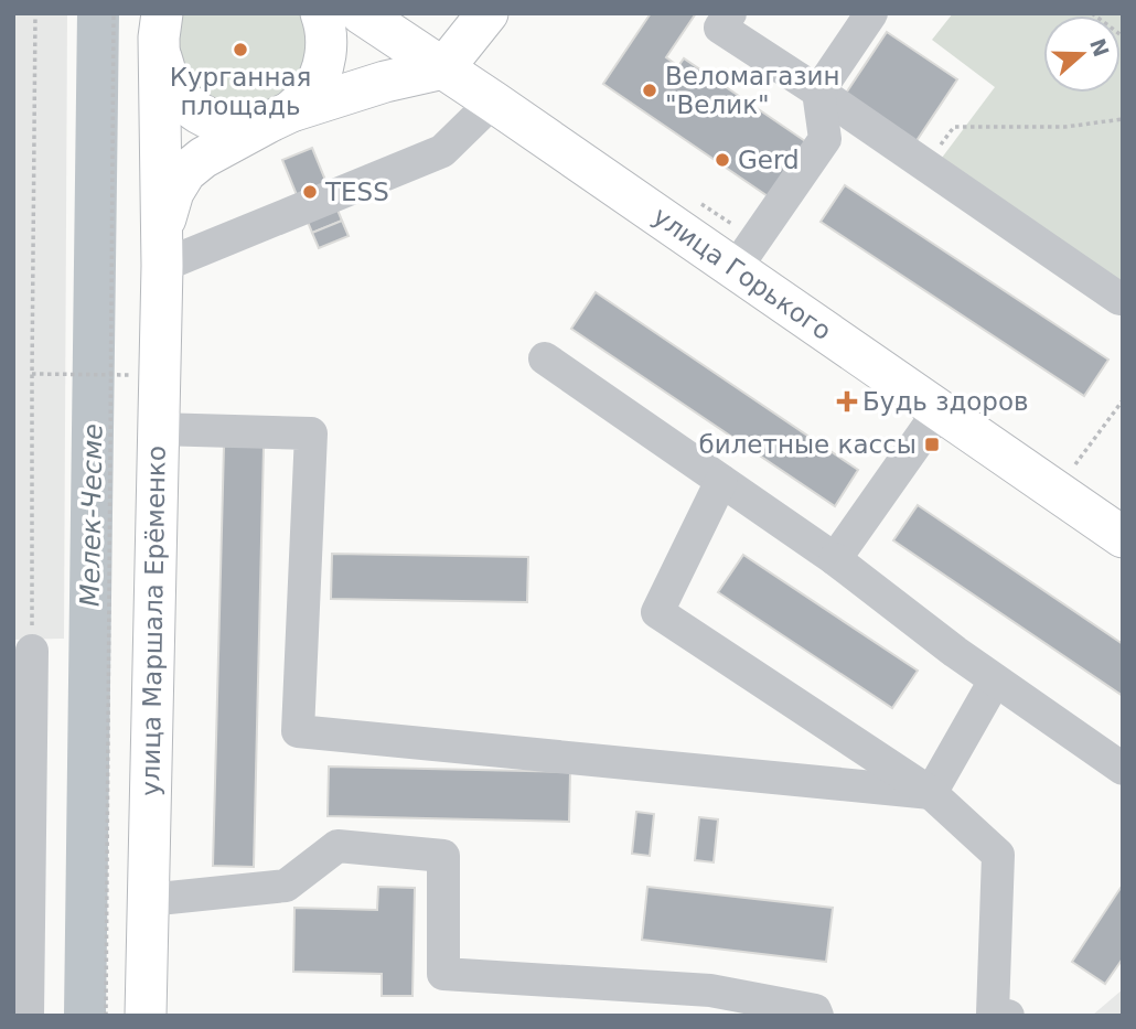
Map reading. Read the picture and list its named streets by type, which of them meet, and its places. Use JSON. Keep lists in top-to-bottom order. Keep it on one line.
{"streets":{"main road":["улица Горького","улица Маршала Ерёменко"]},"crossings":[["улица Горького","улица Маршала Ерёменко"]],"water":["Мелек-Чесме"],"places":{"other":["Курганная площадь","Веломагазин \"Велик\"","Gerd","TESS"],"health":["Будь здоров"],"transit":["билетные кассы"]},"north":"right"}
